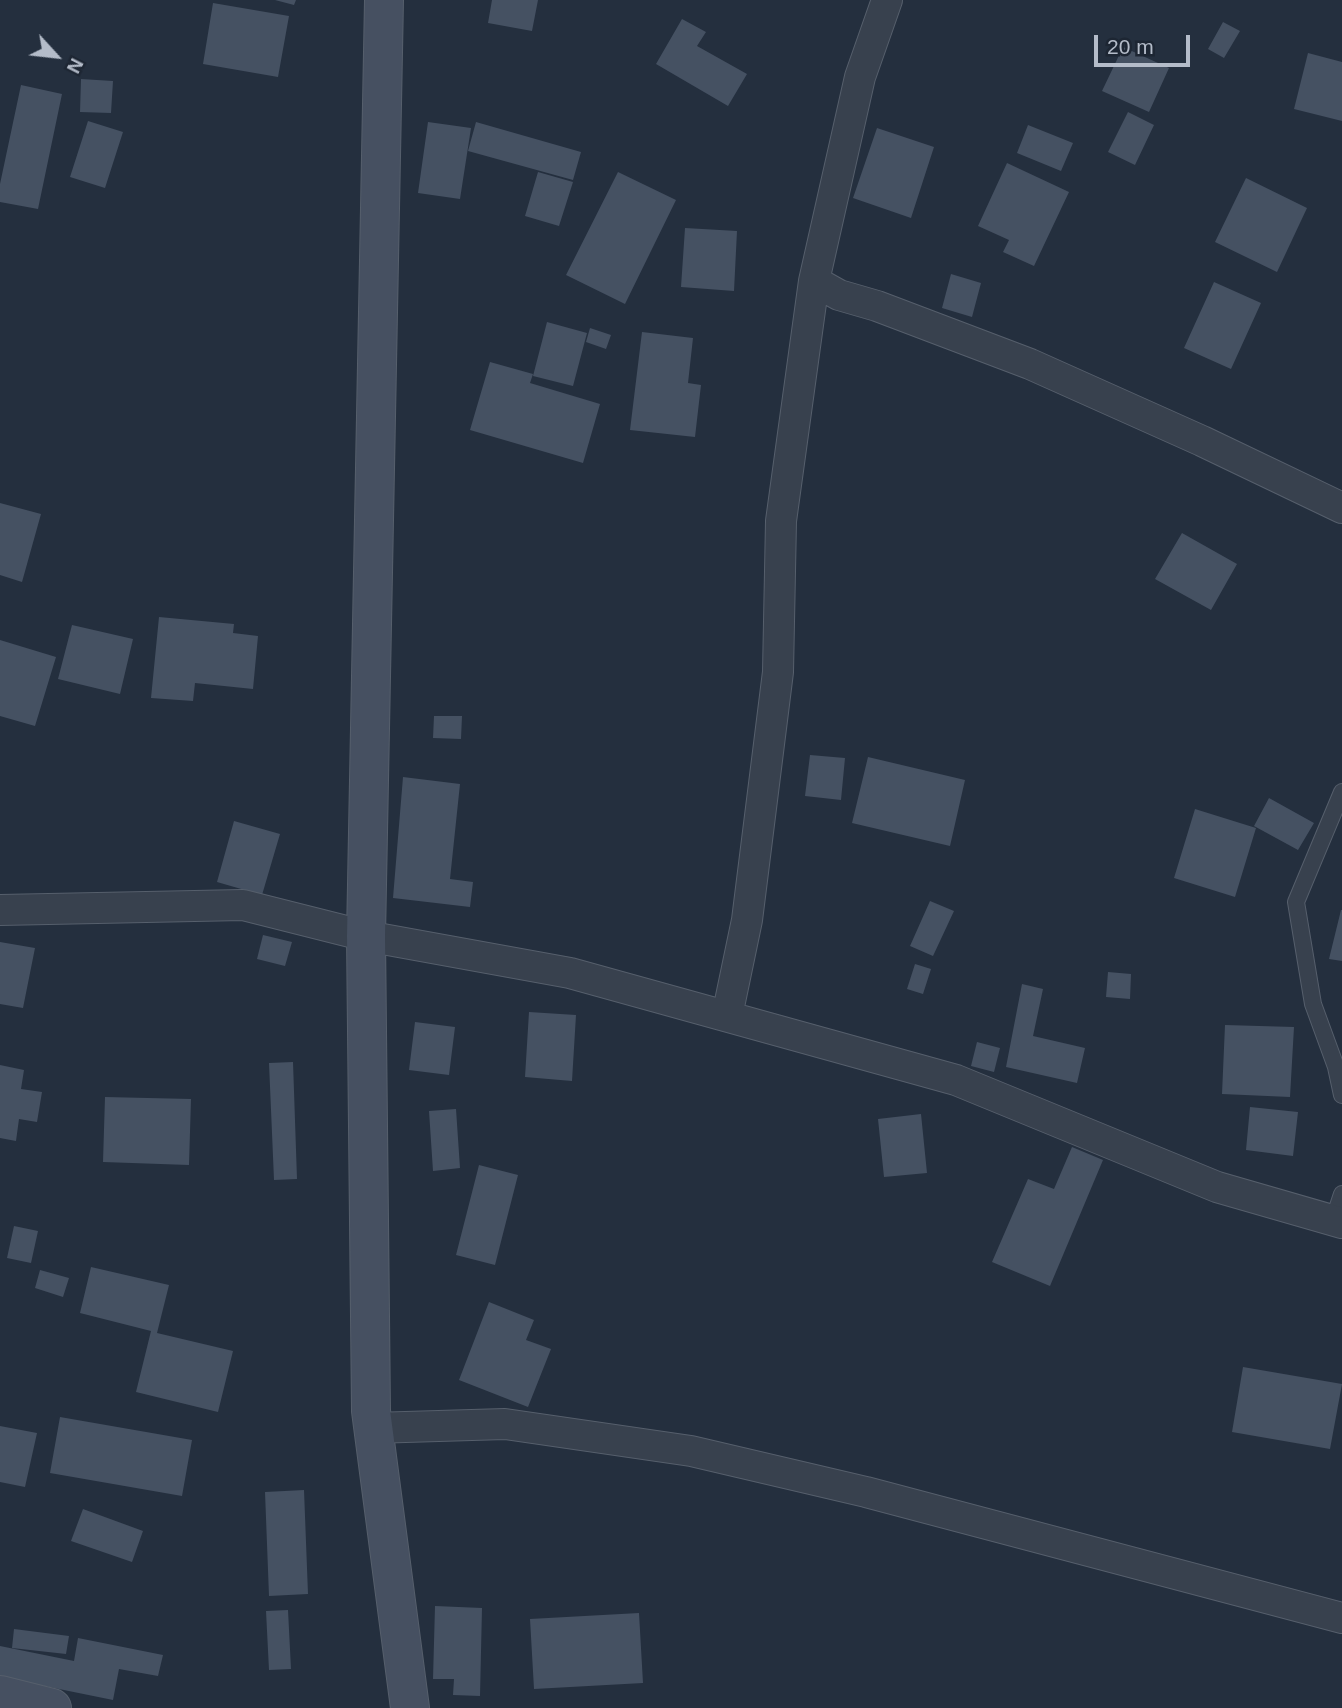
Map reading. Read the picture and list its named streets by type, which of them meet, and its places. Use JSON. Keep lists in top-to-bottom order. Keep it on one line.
{"scale_bar":"20 m","north":"bottom right"}
